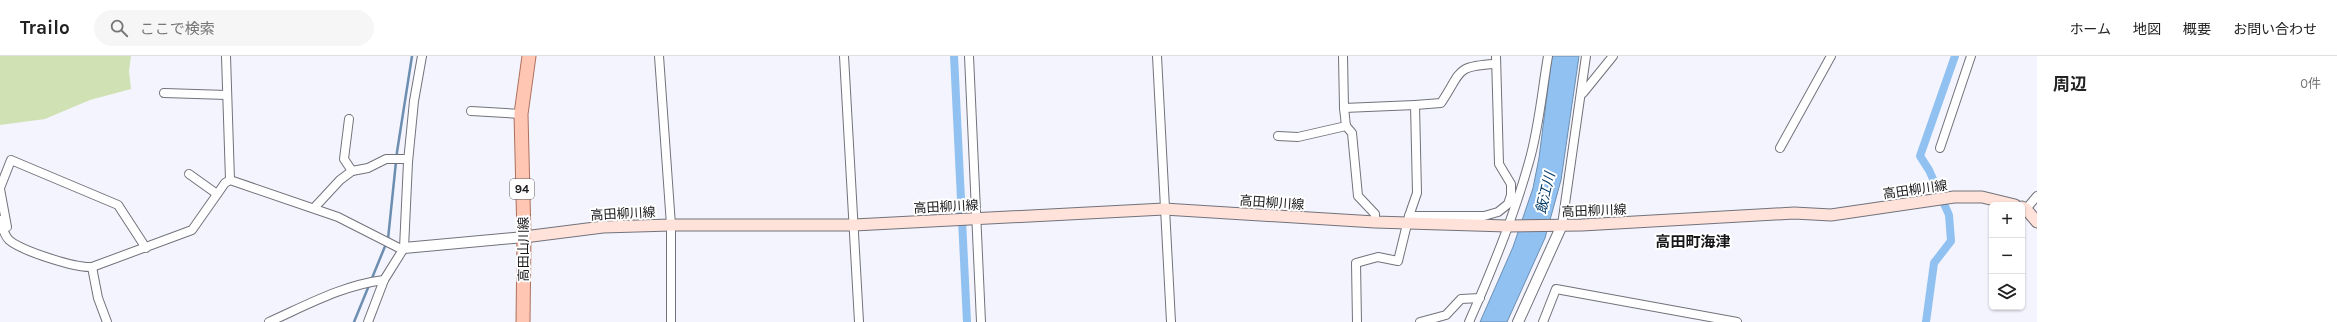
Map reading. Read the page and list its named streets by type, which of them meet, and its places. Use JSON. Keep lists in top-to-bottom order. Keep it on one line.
{"streets":{"main road":["94","高田柳川線","高田山川線"]},"crossings":[["高田柳川線","高田山川線"]],"districts":["高田町海津"],"water":["飯江川"],"page":{"header":"Trailo","search":"ここで検索","nav":["ホーム","地図","概要","お問い合わせ"],"heading":["周辺","0件"],"map_buttons":["+","−"]}}
